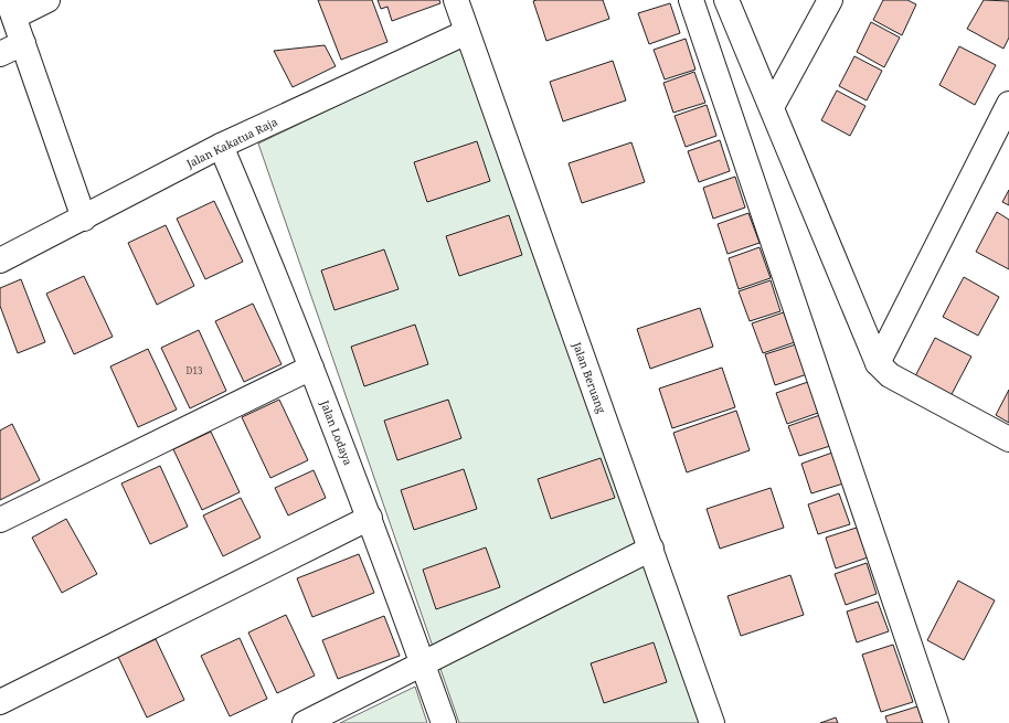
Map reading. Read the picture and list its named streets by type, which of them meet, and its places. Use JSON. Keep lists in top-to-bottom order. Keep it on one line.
{"streets":{"street":["Jalan Kakatua Raja","Jalan Beruang","Jalan Lodaya"]},"crossings":[["Jalan Kakatua Raja","Jalan Beruang"],["Jalan Kakatua Raja","Jalan Lodaya"]],"house_numbers":["D13"]}
